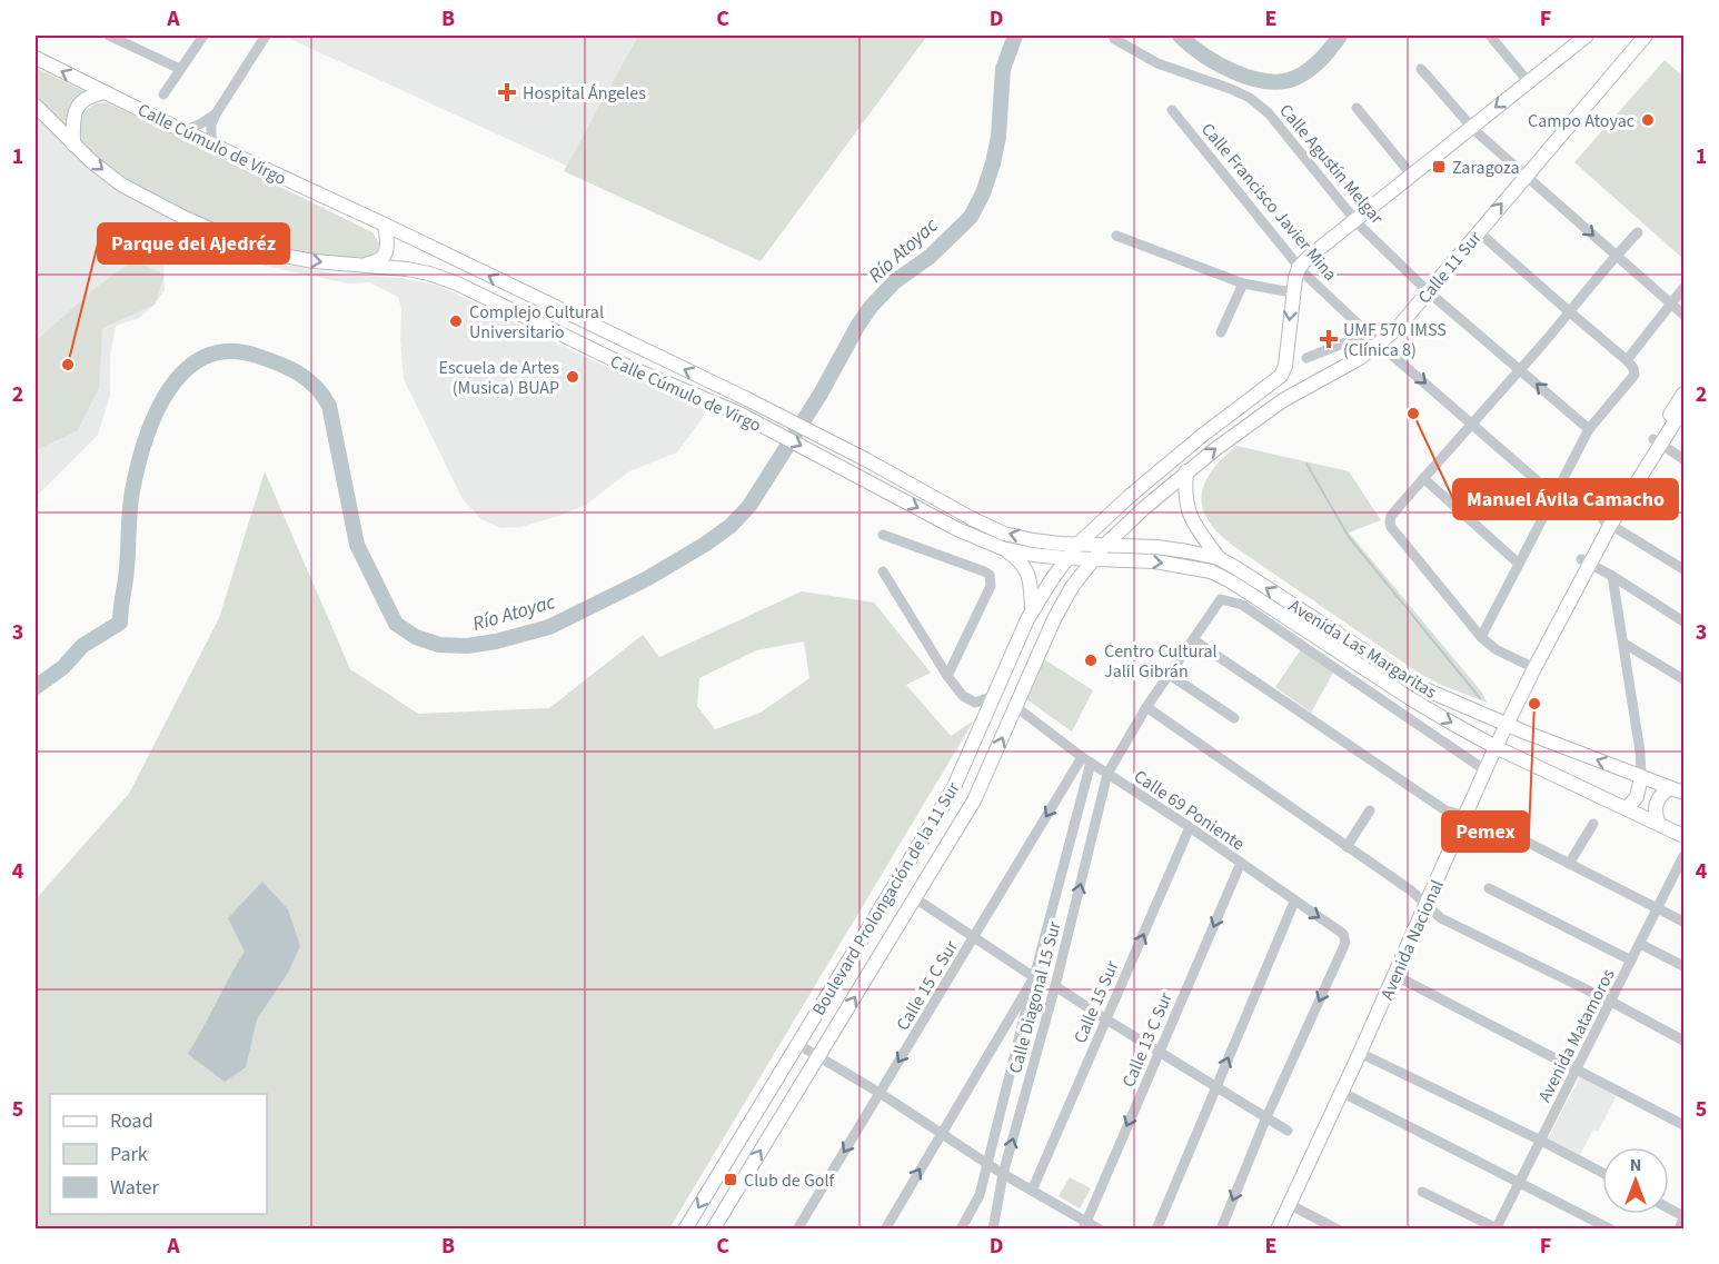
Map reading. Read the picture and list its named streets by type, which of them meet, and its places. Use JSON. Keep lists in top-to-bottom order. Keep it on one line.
{"streets":{"main road":["Calle Cúmulo de Virgo","Calle 11 Sur","Avenida Las Margaritas","Boulevard Prolongación de la 11 Sur","Avenida Nacional"],"street":["Calle Agustín Melgar","Calle Francisco Javier Mina","Calle 69 Poniente","Calle 15 C Sur","Calle Diagonal 15 Sur","Calle 15 Sur","Avenida Matamoros","Calle 13 C Sur"]},"crossings":[["Calle Cúmulo de Virgo","Calle 11 Sur"],["Calle Cúmulo de Virgo","Avenida Las Margaritas"],["Calle Cúmulo de Virgo","Boulevard Prolongación de la 11 Sur"],["Calle Agustín Melgar","Calle 11 Sur"],["Calle Francisco Javier Mina","Calle 11 Sur"],["Calle 11 Sur","Avenida Las Margaritas"],["Calle 11 Sur","Boulevard Prolongación de la 11 Sur"],["Avenida Las Margaritas","Boulevard Prolongación de la 11 Sur"],["Avenida Las Margaritas","Avenida Nacional"],["Calle 69 Poniente","Boulevard Prolongación de la 11 Sur"],["Calle 69 Poniente","Calle 15 C Sur"],["Calle 69 Poniente","Calle Diagonal 15 Sur"],["Calle 69 Poniente","Calle 15 Sur"],["Calle 69 Poniente","Calle 13 C Sur"],["Avenida Nacional","Calle Diagonal 15 Sur"],["Calle 15 C Sur","Calle Diagonal 15 Sur"]],"one_way":["Calle 15 Sur"],"water":["Río Atoyac"],"places":{"health":["Hospital Ángeles","UMF 570 IMSS (Clínica 8)"],"other":["Campo Atoyac","Complejo Cultural Universitario","Parque del Ajedréz","Escuela de Artes (Musica) BUAP","Manuel Ávila Camacho","Centro Cultural Jalil Gibrán","Pemex"],"transit":["Zaragoza","Club de Golf"]},"legend":["Road","Park","Water"],"north":"top","grid":{"columns":["A","B","C","D","E","F"],"rows":["1","2","3","4","5"]}}
